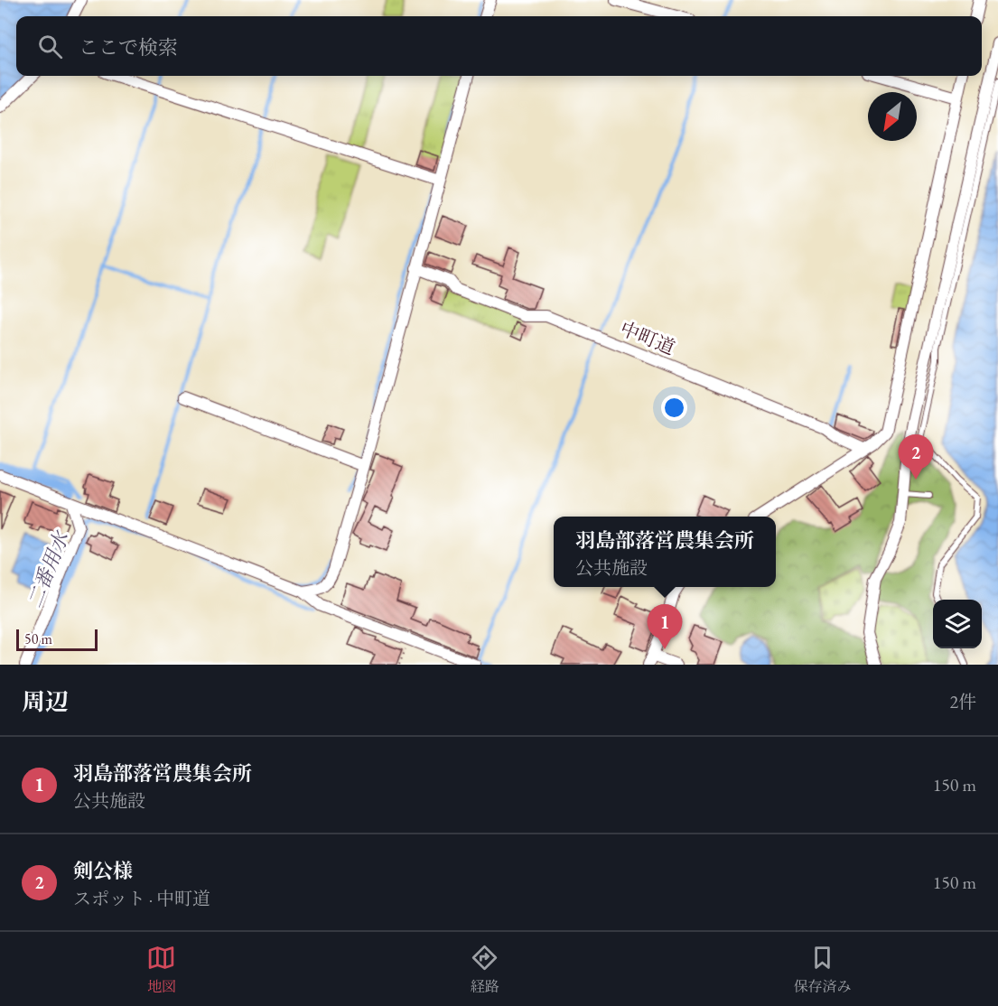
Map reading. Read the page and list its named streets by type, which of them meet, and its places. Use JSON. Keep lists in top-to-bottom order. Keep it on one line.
{"streets":{"street":["中町道"]},"water":["二番用水"],"scale_bar":"50 m","north":"bottom left","page":{"search":"ここで検索","pins":["2","1"],"popup":["羽島部落営農集会所","公共施設"],"scale":"50 m","heading":["周辺","2件"],"list":[{"mark":"1","name":"羽島部落営農集会所","note":"公共施設","value":"150 m"},{"mark":"2","name":"剣公様","note":"スポット · 中町道","value":"150 m"}],"nav":["地図","経路","保存済み"]}}
